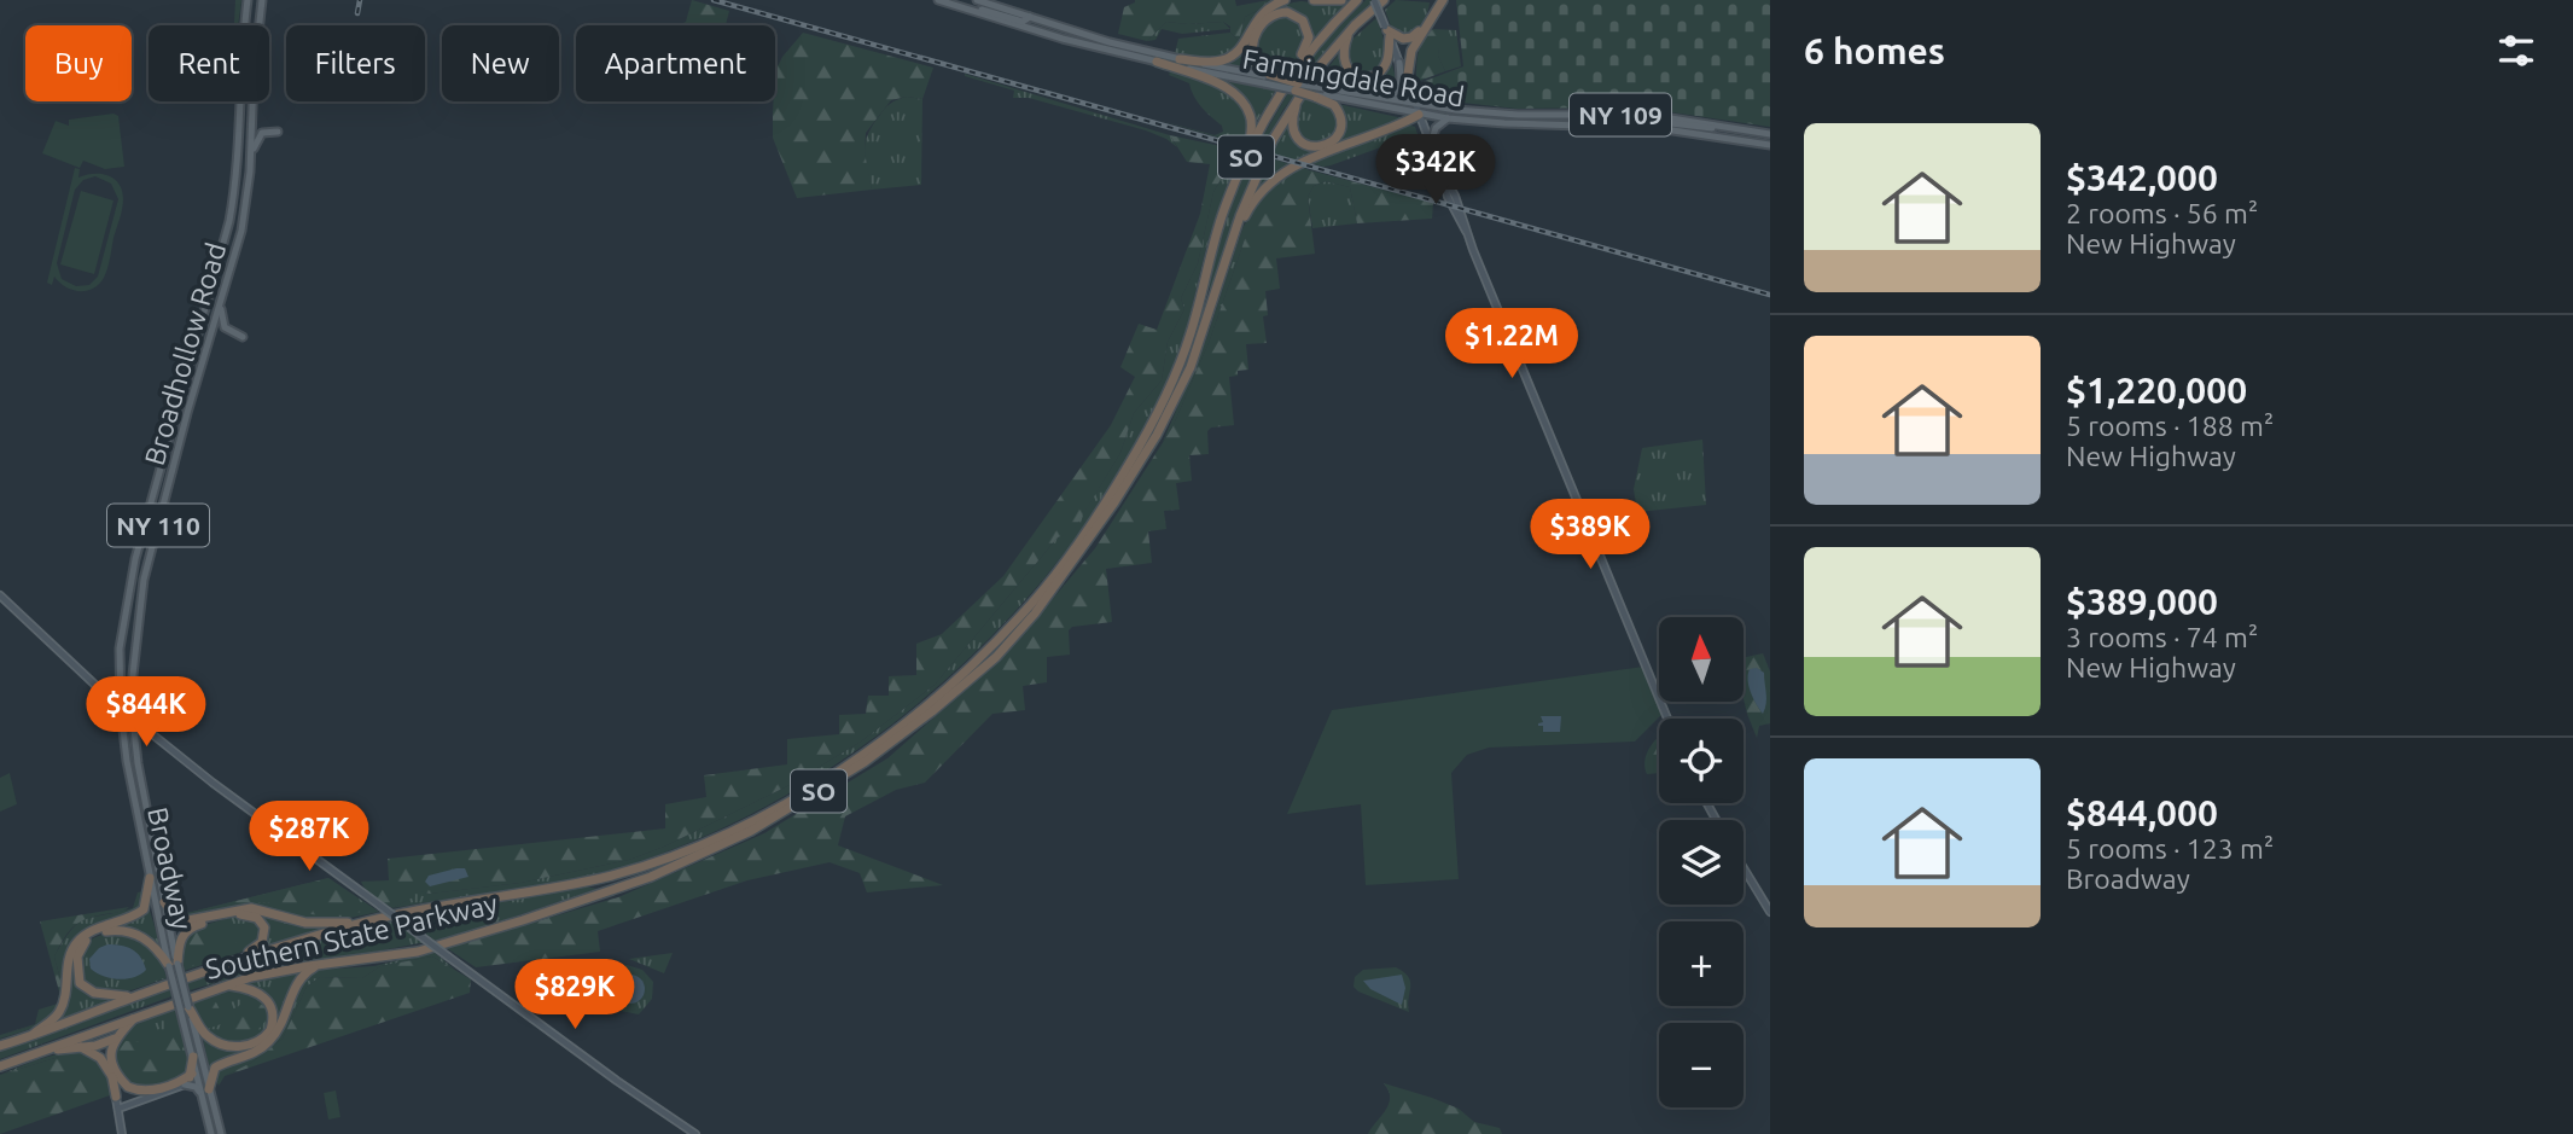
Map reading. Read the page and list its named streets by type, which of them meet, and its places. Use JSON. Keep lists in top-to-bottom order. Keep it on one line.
{"streets":{"highway":["SO","Southern State Parkway"],"main road":["Farmingdale Road","NY 109","Broadhollow Road","NY 110","Broadway"]},"crossings":[["Farmingdale Road","Southern State Parkway"],["Broadhollow Road","Broadway"]],"north":"top","page":{"heading":"6 homes","chip":["Buy","Rent","Filters","New","Apartment"],"list":[{"name":"$342,000","note":"2 rooms · 56 m² · New Highway"},{"name":"$1,220,000","note":"5 rooms · 188 m² · New Highway"},{"name":"$389,000","note":"3 rooms · 74 m² · New Highway"},{"name":"$844,000","note":"5 rooms · 123 m² · Broadway"}],"price":["$342K","$1.22M","$389K","$844K","$287K","$829K"],"map_buttons":["+","−"]}}
